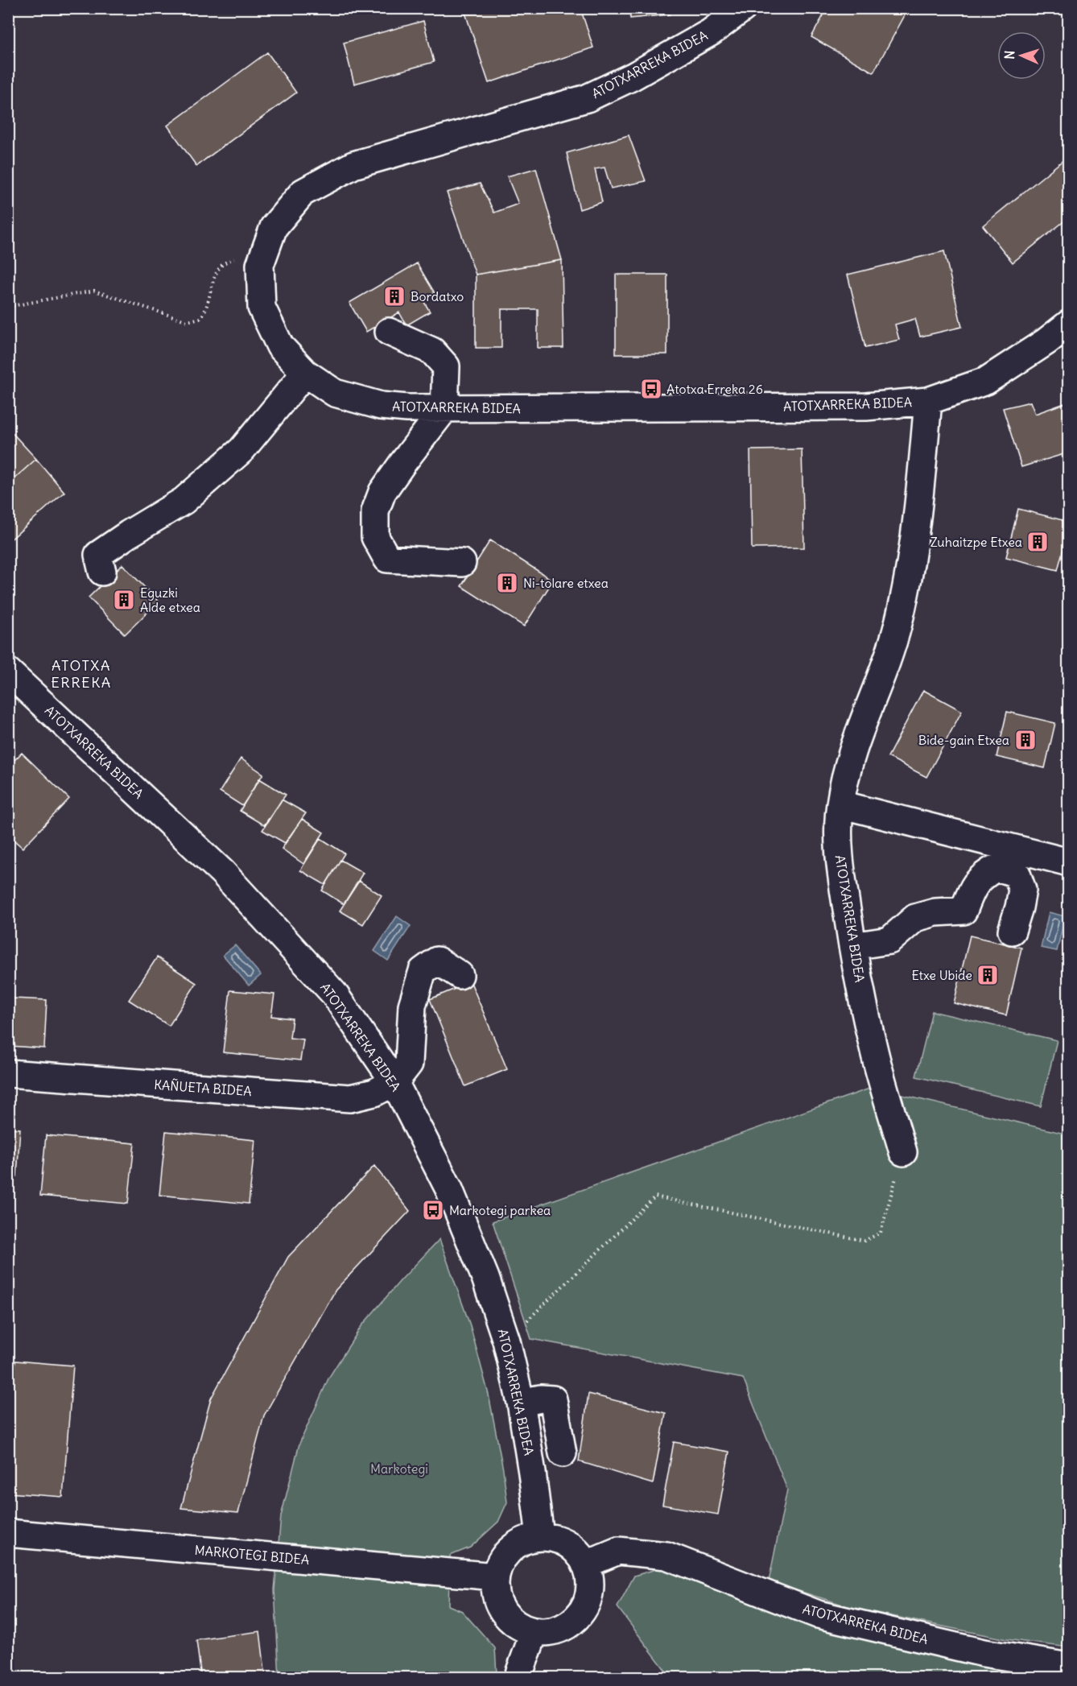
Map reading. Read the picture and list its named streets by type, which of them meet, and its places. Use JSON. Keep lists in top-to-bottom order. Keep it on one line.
{"streets":{"street":["ATOTXARREKA BIDEA","KAÑUETA BIDEA","MARKOTEGI BIDEA"]},"crossings":[["ATOTXARREKA BIDEA","KAÑUETA BIDEA"],["ATOTXARREKA BIDEA","MARKOTEGI BIDEA"]],"districts":["ATOTXA ERREKA"],"parks":["Markotegi"],"places":{"building":["Bordatxo","Zuhaitzpe Etxea","Ni-tolare etxea","Eguzki Alde etxea","Bide-gain Etxea","Etxe Ubide"],"bus stop":["Atotxa Erreka 26","Markotegi parkea"]},"north":"left"}
